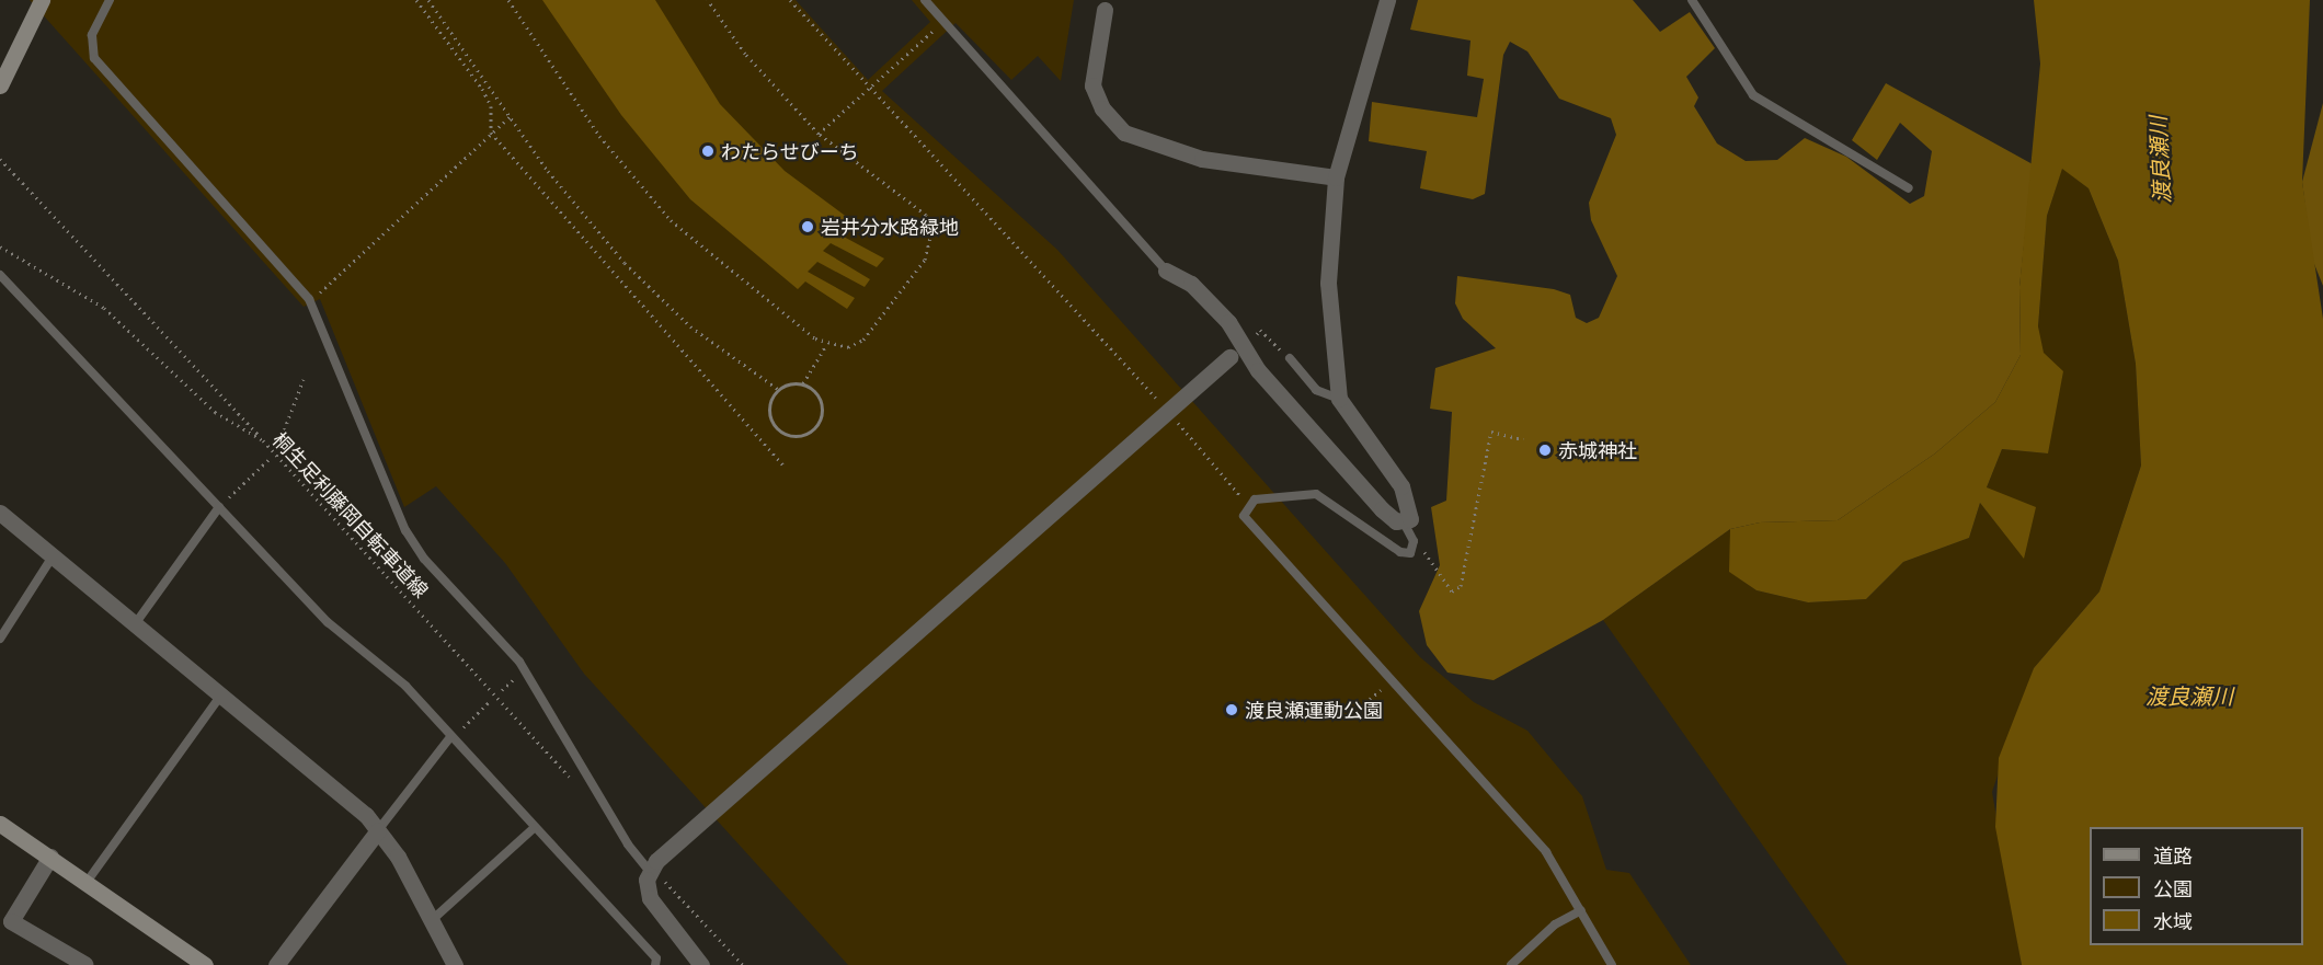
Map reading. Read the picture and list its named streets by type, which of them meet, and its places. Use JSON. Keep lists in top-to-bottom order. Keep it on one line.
{"streets":{"path":["桐生足利藤岡自転車道線"]},"water":["渡良瀬川"],"places":["わたらせびーち","岩井分水路緑地","赤城神社","渡良瀬運動公園"],"legend":["道路","公園","水域"]}
